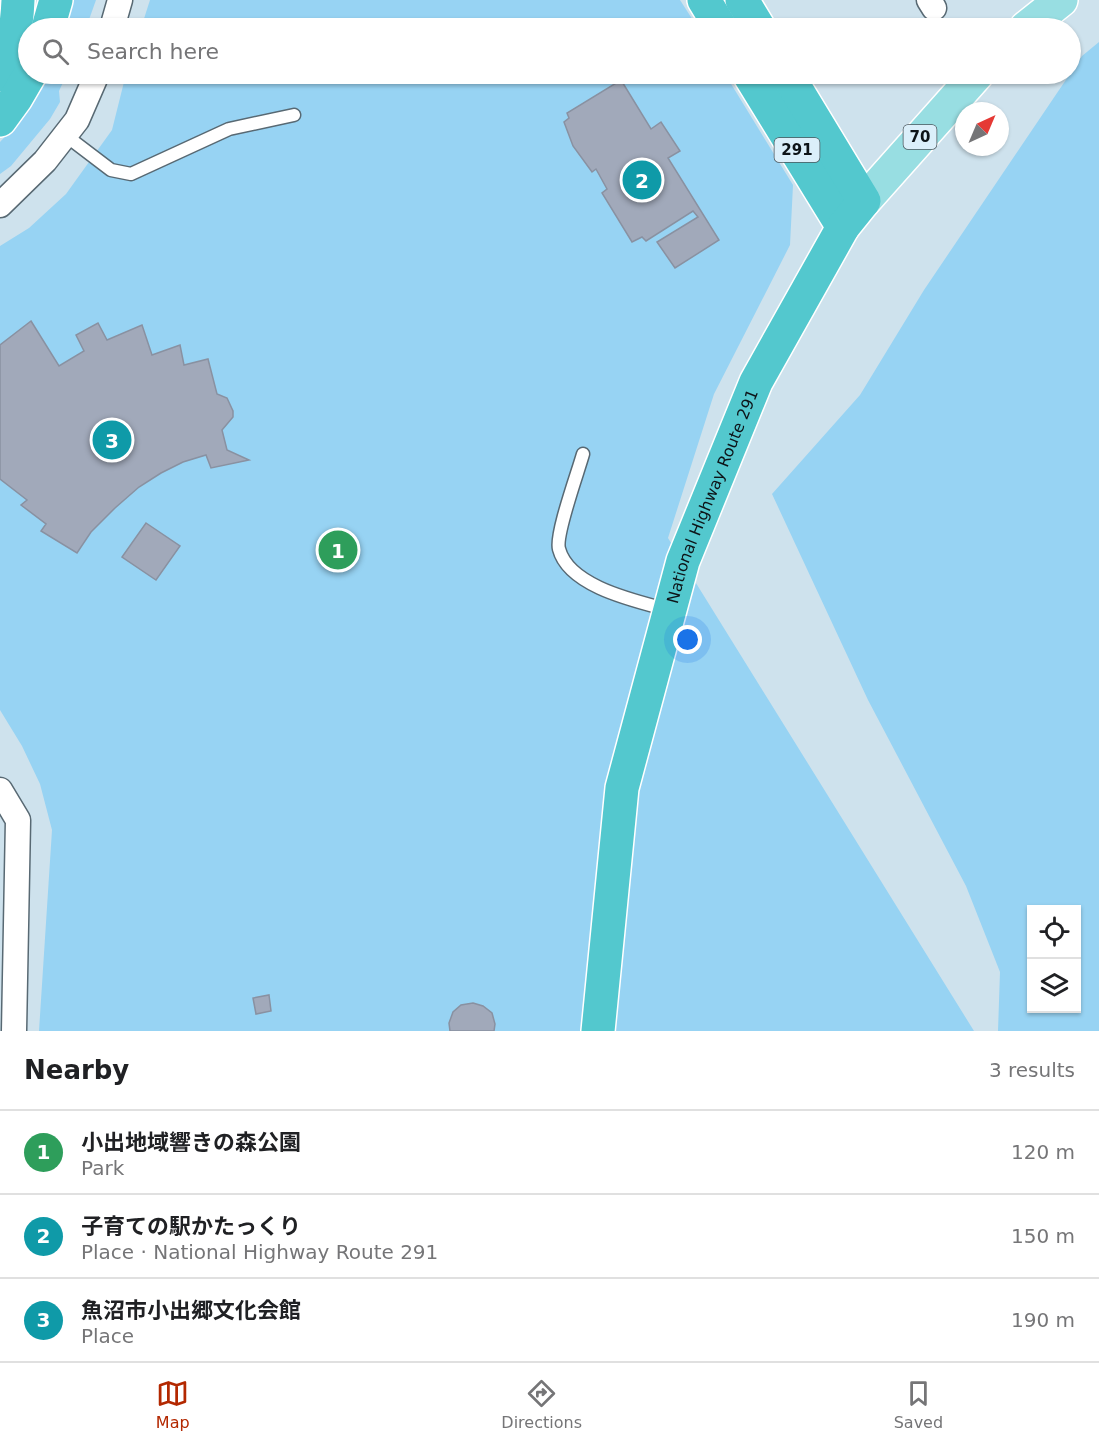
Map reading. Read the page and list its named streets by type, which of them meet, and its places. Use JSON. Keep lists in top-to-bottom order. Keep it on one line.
{"streets":{"highway":["291","National Highway Route 291"],"main road":["70"]},"crossings":[["70","291"],["70","National Highway Route 291"],["291","National Highway Route 291"]],"north":"top right","page":{"search":"Search here","pins":["2","3","1"],"heading":["Nearby","3 results"],"list":[{"mark":"1","name":"小出地域響きの森公園","note":"Park","value":"120 m"},{"mark":"2","name":"子育ての駅かたっくり","note":"Place · National Highway Route 291","value":"150 m"},{"mark":"3","name":"魚沼市小出郷文化会館","note":"Place","value":"190 m"}],"nav":["Map","Directions","Saved"]}}
